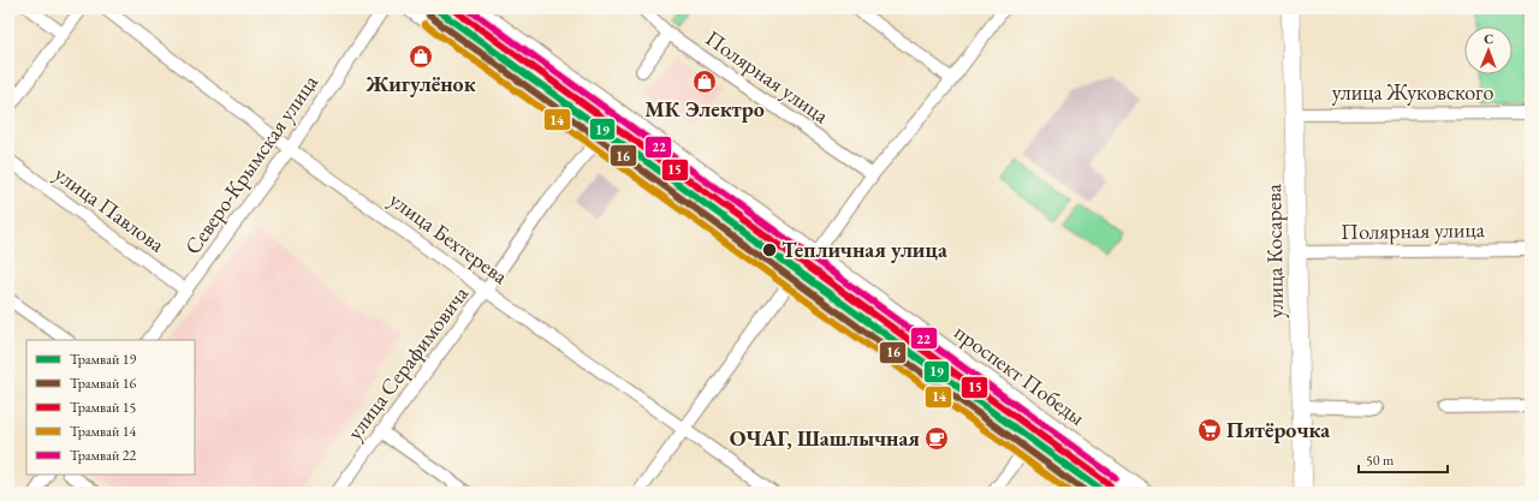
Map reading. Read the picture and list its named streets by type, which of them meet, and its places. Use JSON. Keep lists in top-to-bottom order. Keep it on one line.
{"streets":{"main road":["проспект Победы"],"street":["Полярная улица","улица Жуковского","Северо-Крымская улица","улица Павлова","улица Бехтерева","улица Косарева","улица Серафимовича"]},"crossings":[["Полярная улица","улица Косарева"],["улица Жуковского","улица Косарева"],["Северо-Крымская улица","улица Павлова"],["Северо-Крымская улица","улица Бехтерева"],["улица Бехтерева","улица Серафимовича"]],"places":{"shop":["Жигулёнок","МК Электро"],"other":["Тепличная улица"],"supermarket":["Пятёрочка"],"cafe":["ОЧАГ, Шашлычная"]},"lines":["tram line 19","tram line 15","tram line 22","tram line 16","tram line 14"],"legend":["Трамвай 19","Трамвай 16","Трамвай 15","Трамвай 14","Трамвай 22"],"scale_bar":"50 m","north":"top"}
